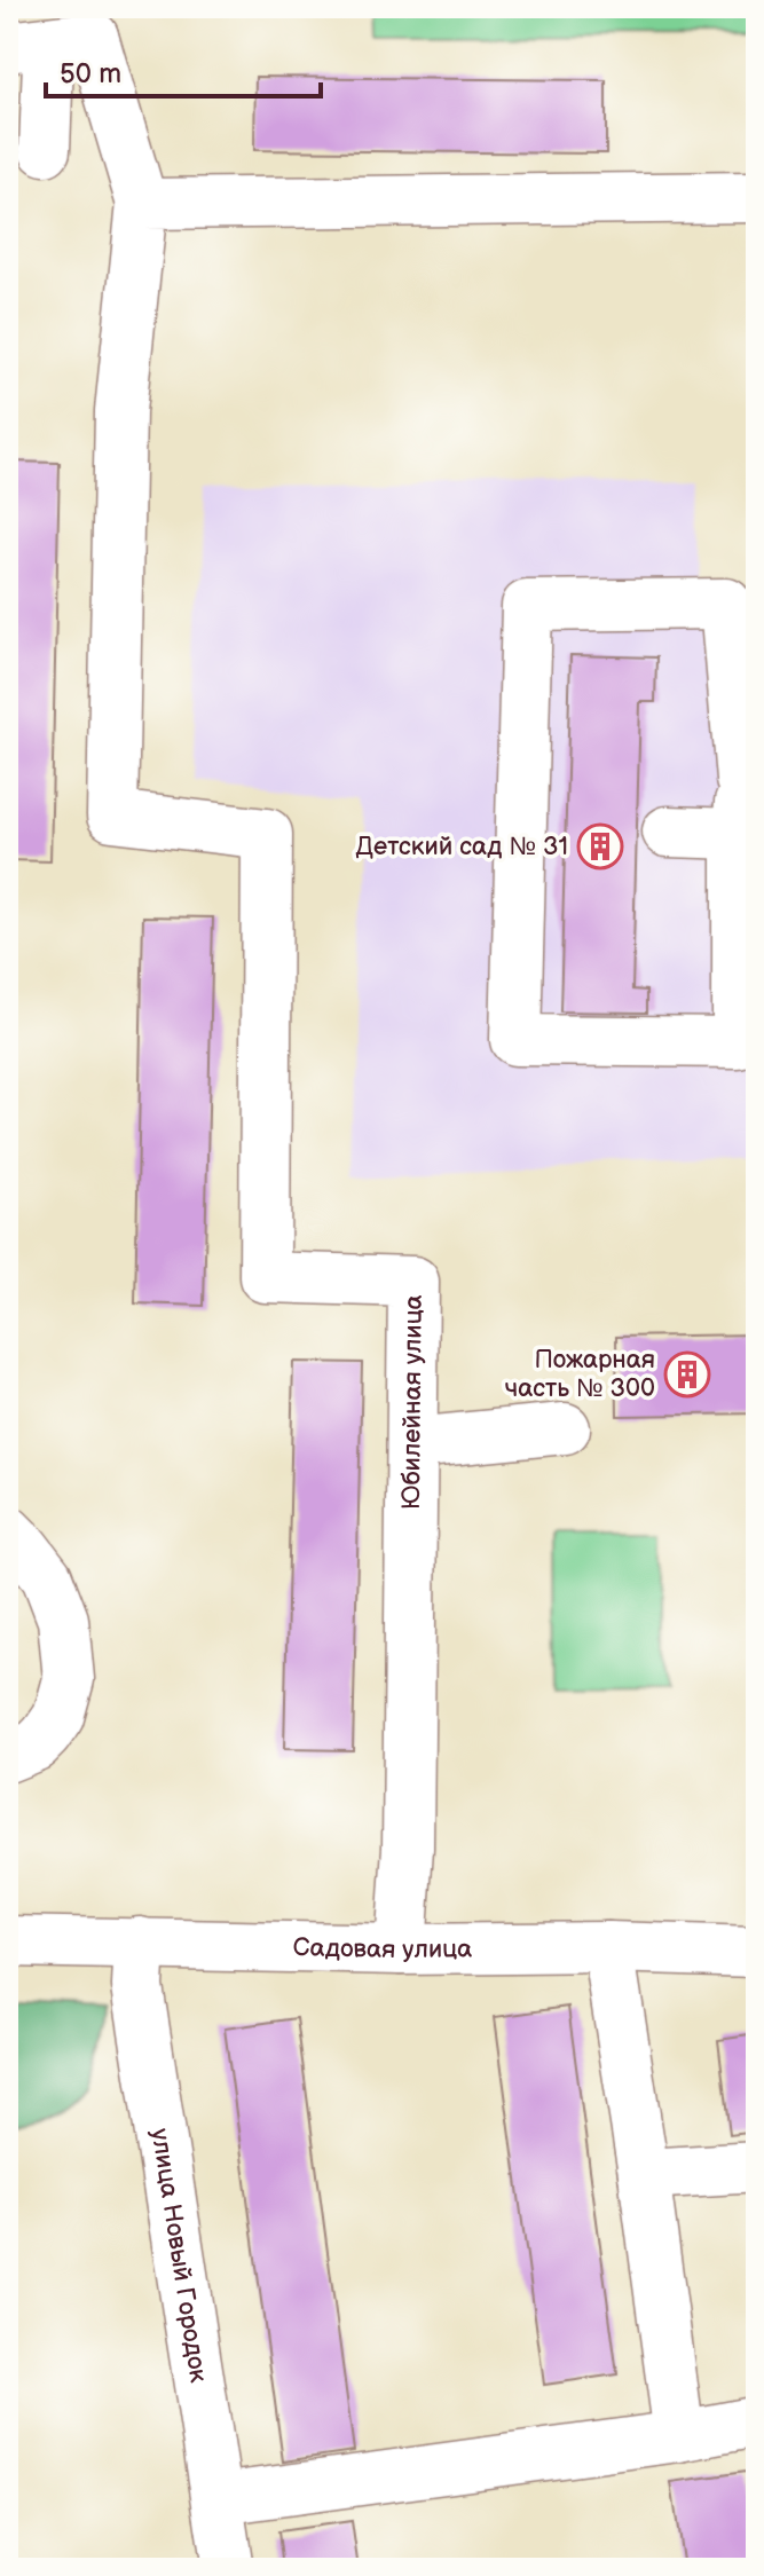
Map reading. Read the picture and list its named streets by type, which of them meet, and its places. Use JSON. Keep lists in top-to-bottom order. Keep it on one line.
{"streets":{"street":["Юбилейная улица","Садовая улица","улица Новый Городок"]},"crossings":[["Юбилейная улица","Садовая улица"],["Садовая улица","улица Новый Городок"]],"places":{"building":["Детский сад № 31","Пожарная часть № 300"]},"scale_bar":"50 m"}
